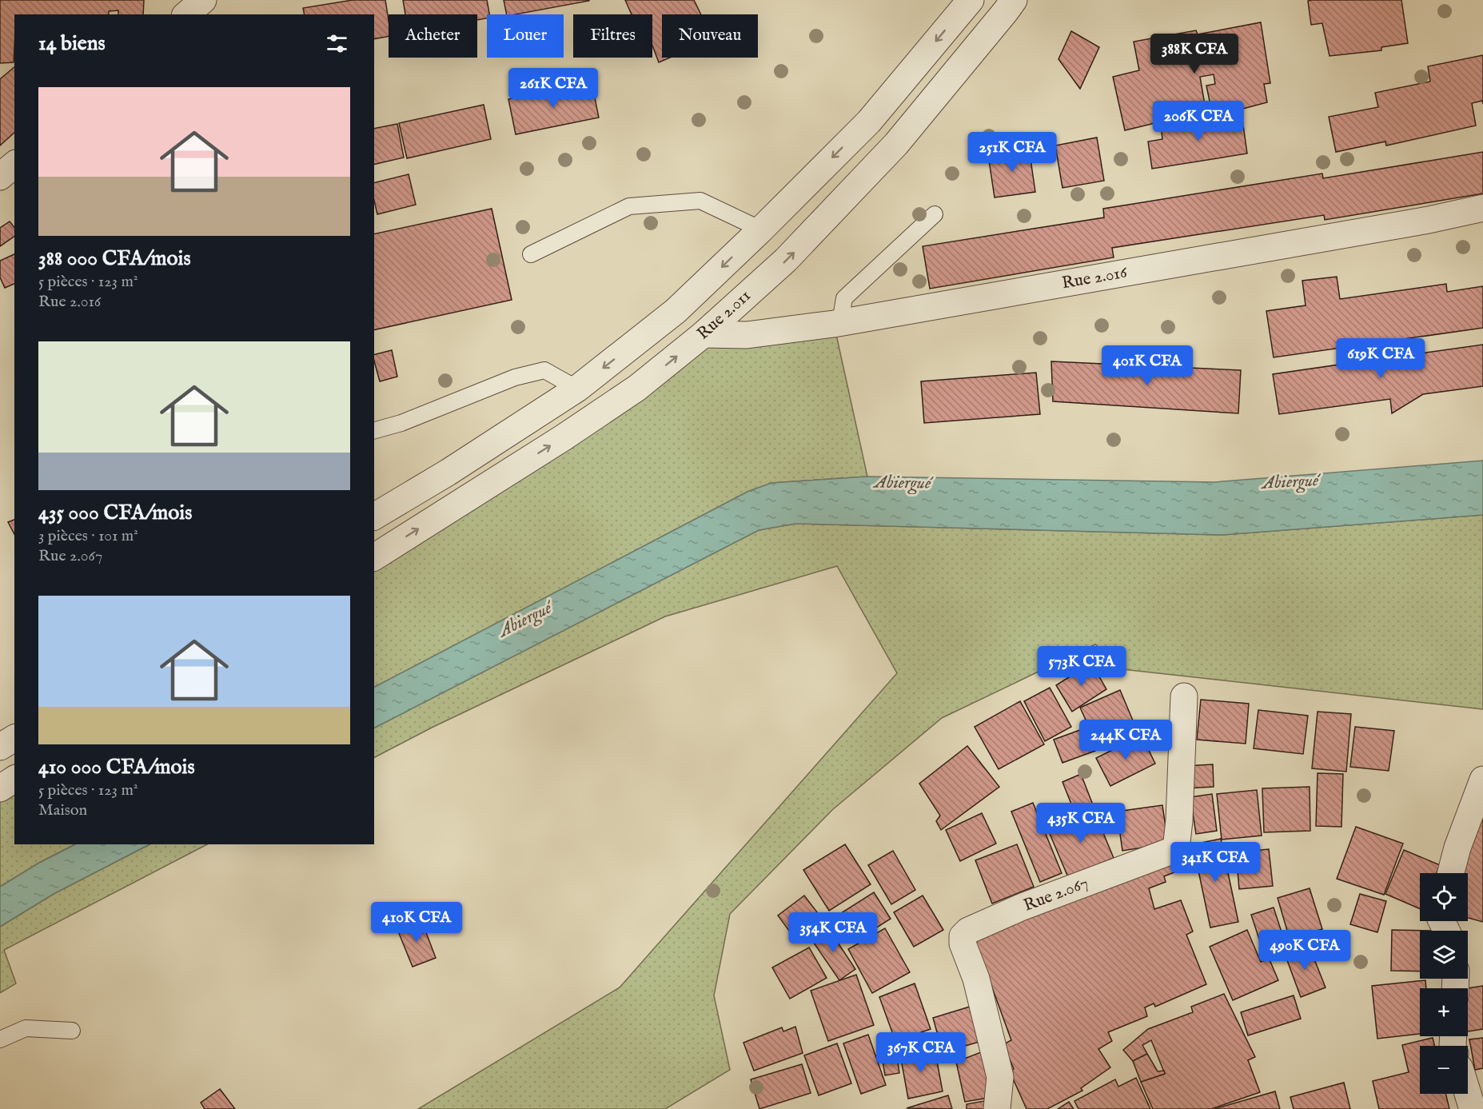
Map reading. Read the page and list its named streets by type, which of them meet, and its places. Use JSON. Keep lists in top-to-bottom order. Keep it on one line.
{"streets":{"street":["Rue 2.016","Rue 2.011","Rue 2.067"]},"crossings":[["Rue 2.016","Rue 2.011"]],"water":["Abiergué"],"page":{"chip":["Acheter","Louer","Filtres","Nouveau"],"heading":"14 biens","price":["388K CFA","261K CFA","206K CFA","251K CFA","619K CFA","401K CFA","573K CFA","244K CFA","435K CFA","341K CFA","410K CFA","354K CFA","490K CFA","367K CFA"],"list":[{"name":"388 000 CFA/mois","note":"5 pièces · 123 m² · Rue 2.016"},{"name":"435 000 CFA/mois","note":"3 pièces · 101 m² · Rue 2.067"},{"name":"410 000 CFA/mois","note":"5 pièces · 123 m² · Maison"}],"map_buttons":["+","−"]}}
